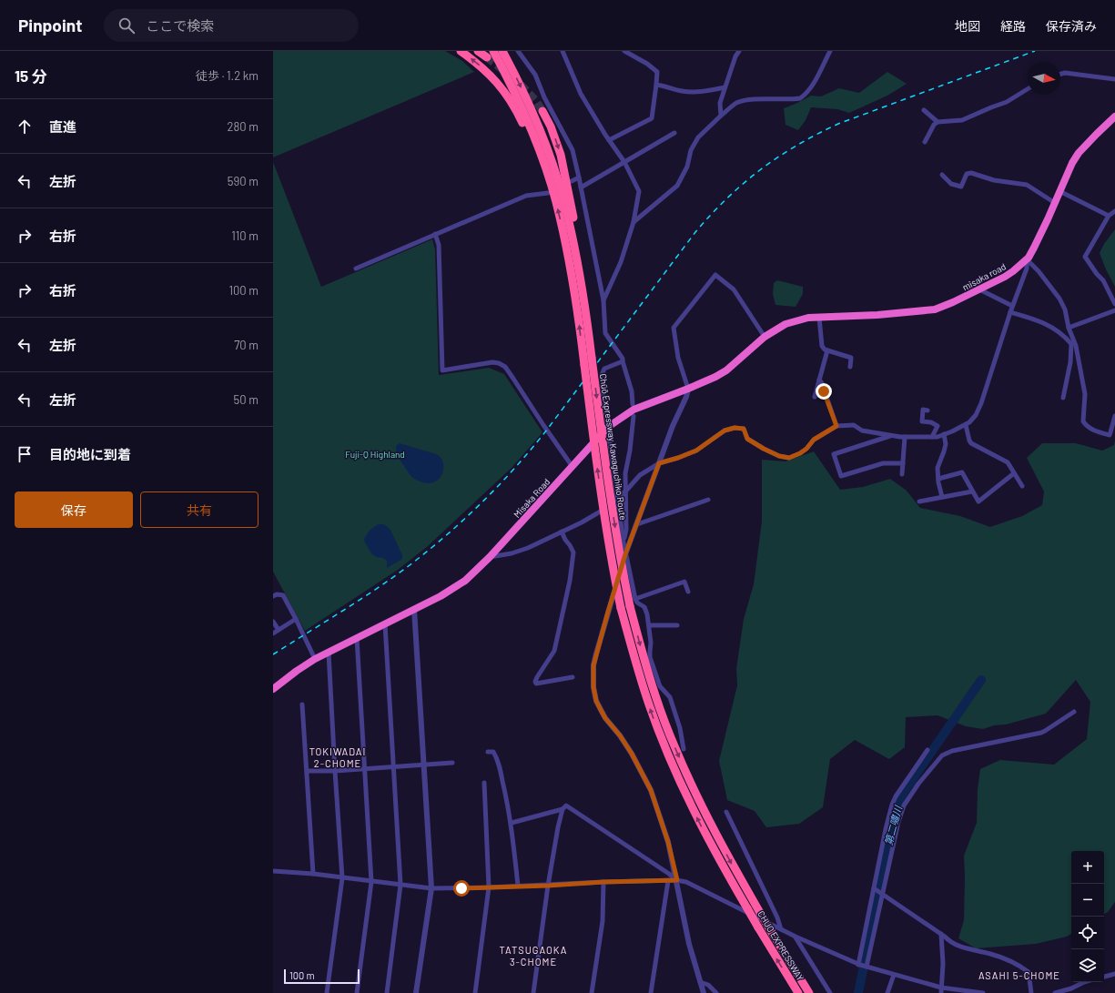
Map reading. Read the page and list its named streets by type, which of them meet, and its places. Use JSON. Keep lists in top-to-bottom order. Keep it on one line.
{"streets":{"highway":["misaka road","Chūō Expressway Kawaguchiko Route","Misaka Road","CHUO EXPRESSWAY"]},"crossings":[["misaka road","Misaka Road"],["Chūō Expressway Kawaguchiko Route","CHUO EXPRESSWAY"]],"districts":["TOKIWADAI 2-CHOME","TATSUGAOKA 3-CHOME","ASAHI 5-CHOME"],"water":["第二嘯川"],"parks":["Fuji-Q Highland"],"scale_bar":"100 m","north":"right","page":{"header":"Pinpoint","search":"ここで検索","nav":["地図","経路","保存済み"],"heading":["15 分","徒歩 · 1.2 km"],"list":[["直進","280 m"],["左折","590 m"],["右折","110 m"],["右折","100 m"],["左折","70 m"],["左折","50 m"],"目的地に到着"],"buttons":["保存","共有"],"map_buttons":["+","−"],"scale":"100 m"}}
